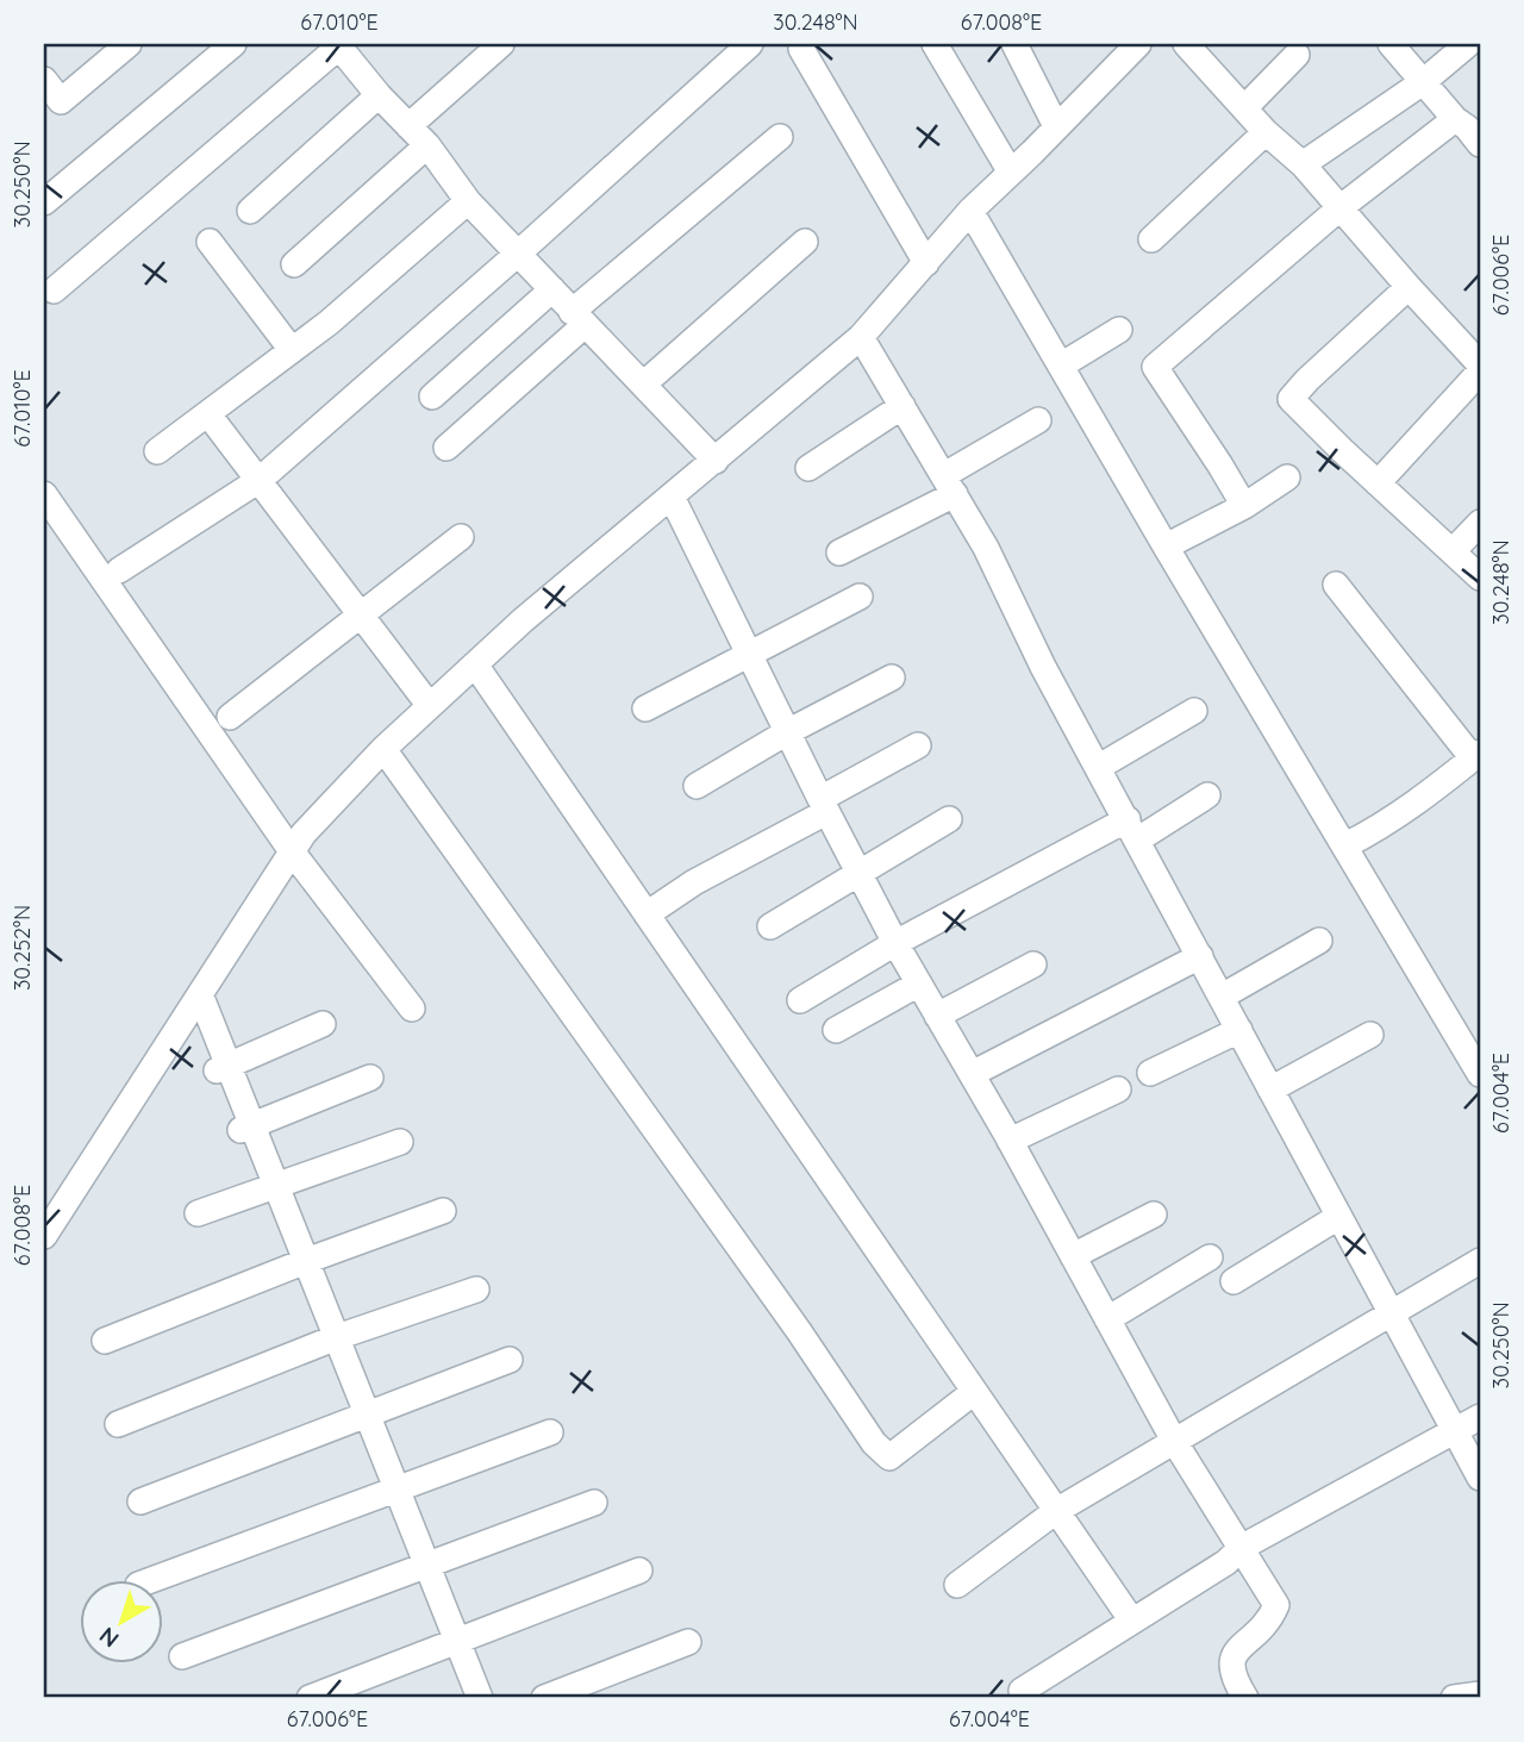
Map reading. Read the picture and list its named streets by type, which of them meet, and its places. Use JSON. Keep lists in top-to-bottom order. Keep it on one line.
{"north":"bottom left","coordinates":["67.010°E","30.248°N","67.008°E","30.250°N","67.006°E","30.252°N","67.004°E"]}
